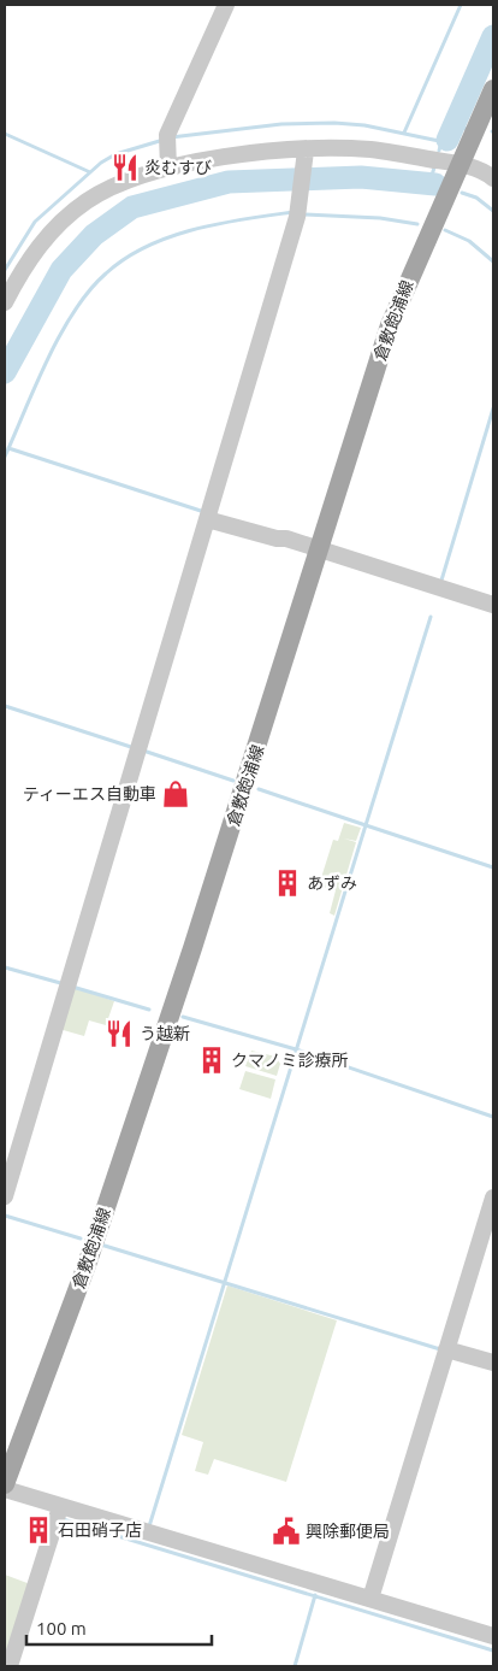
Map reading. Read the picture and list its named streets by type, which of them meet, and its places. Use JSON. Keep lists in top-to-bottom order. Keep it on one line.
{"streets":{"main road":["倉敷飽浦線"]},"places":{"restaurant":["炎むすび","う越新"],"shop":["ティーエス自動車"],"building":["あずみ","クマノミ診療所","石田硝子店"],"public building":["興除郵便局"]},"scale_bar":"100 m"}
